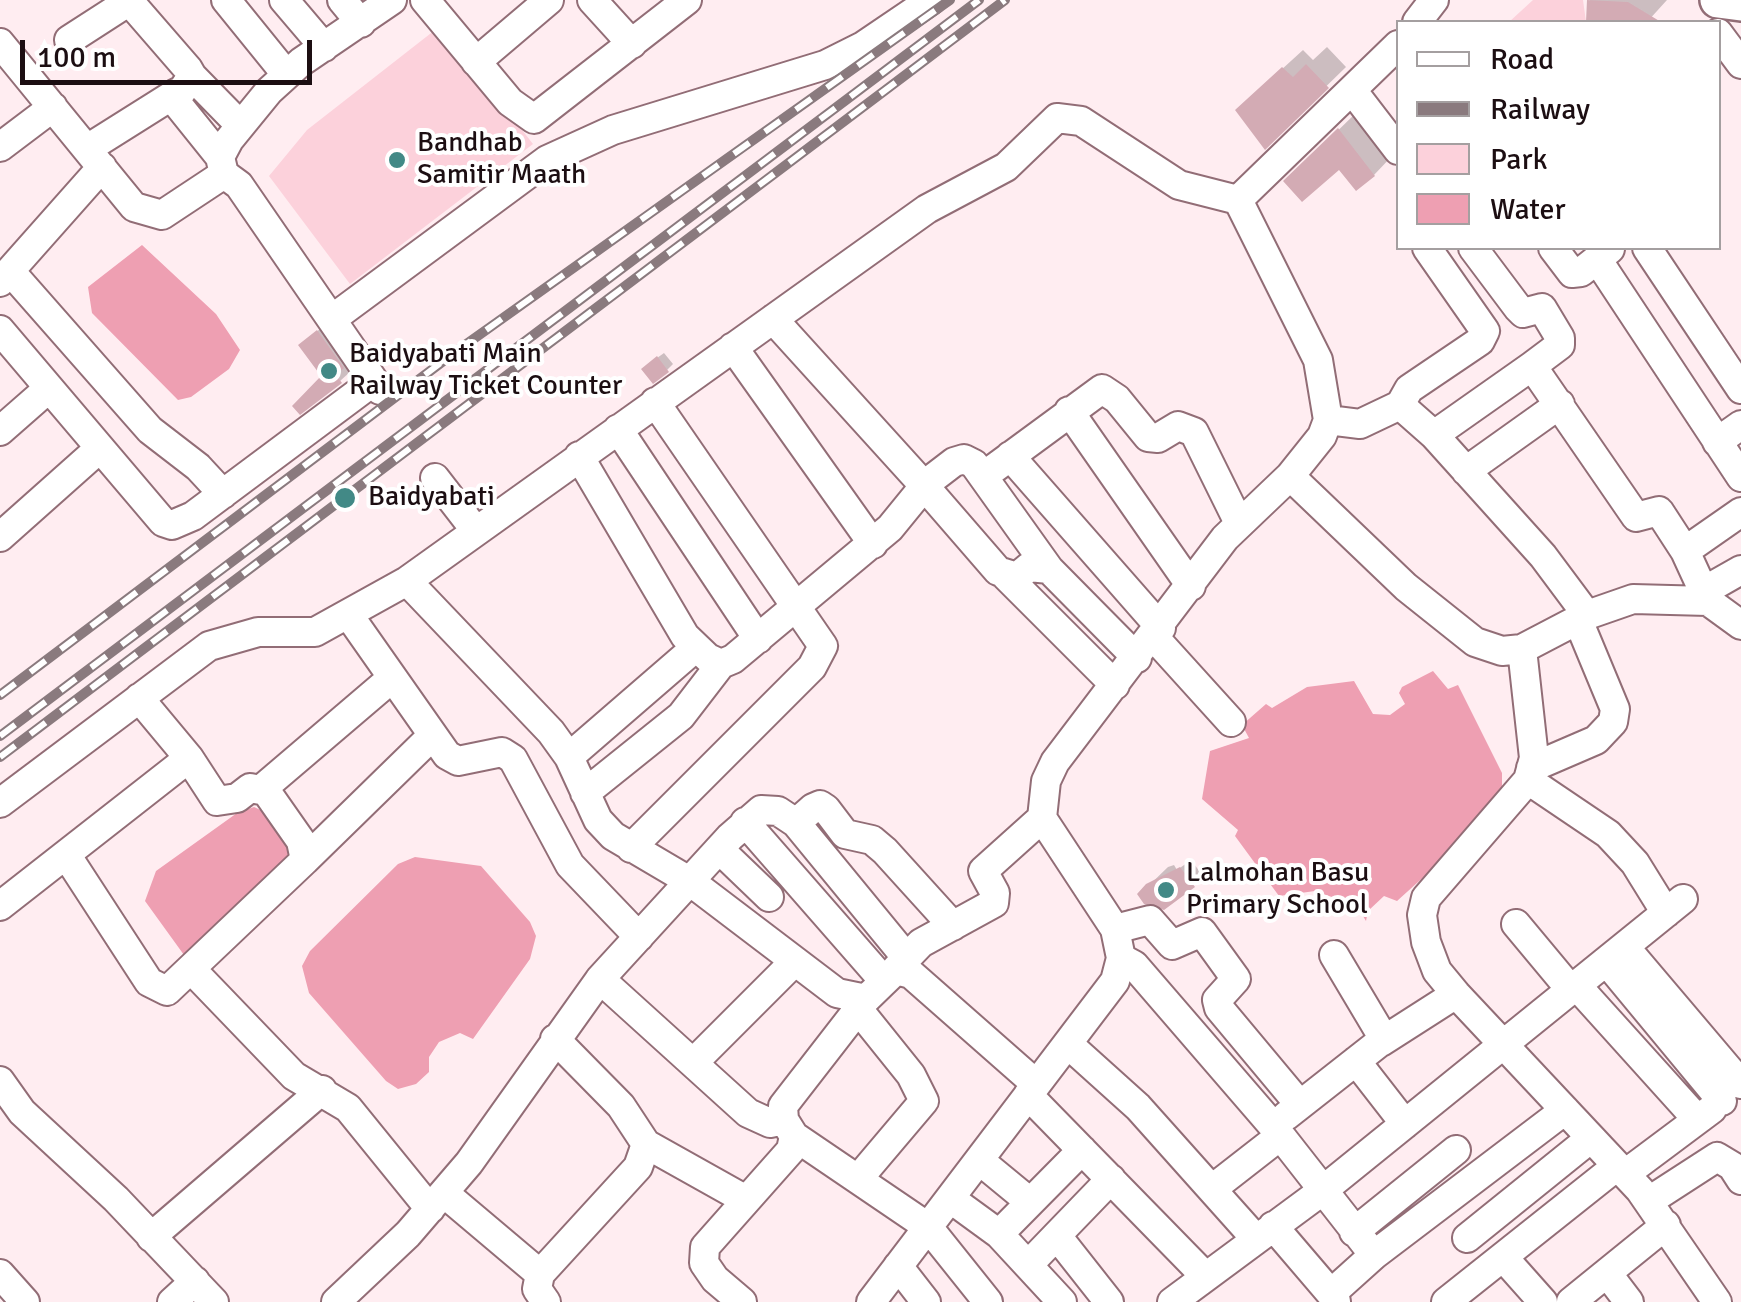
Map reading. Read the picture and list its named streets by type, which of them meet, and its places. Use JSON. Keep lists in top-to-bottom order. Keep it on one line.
{"places":["Bandhab Samitir Maath","Baidyabati Main Railway Ticket Counter","Baidyabati","Lalmohan Basu Primary School"],"legend":["Road","Railway","Park","Water"],"scale_bar":"100 m"}
